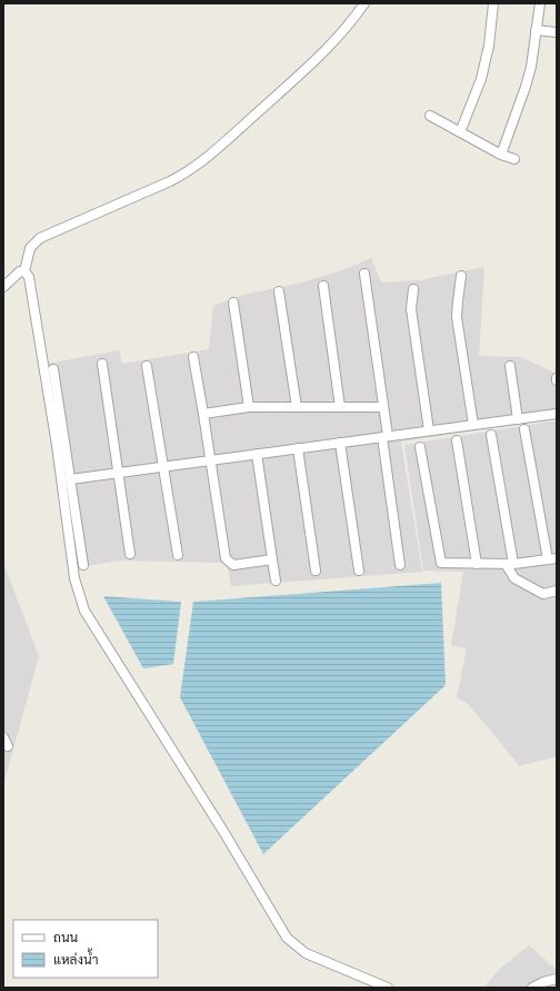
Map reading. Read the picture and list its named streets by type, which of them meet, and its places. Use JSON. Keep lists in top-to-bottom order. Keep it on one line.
{"legend":["ถนน","แหล่งน้ำ"]}
